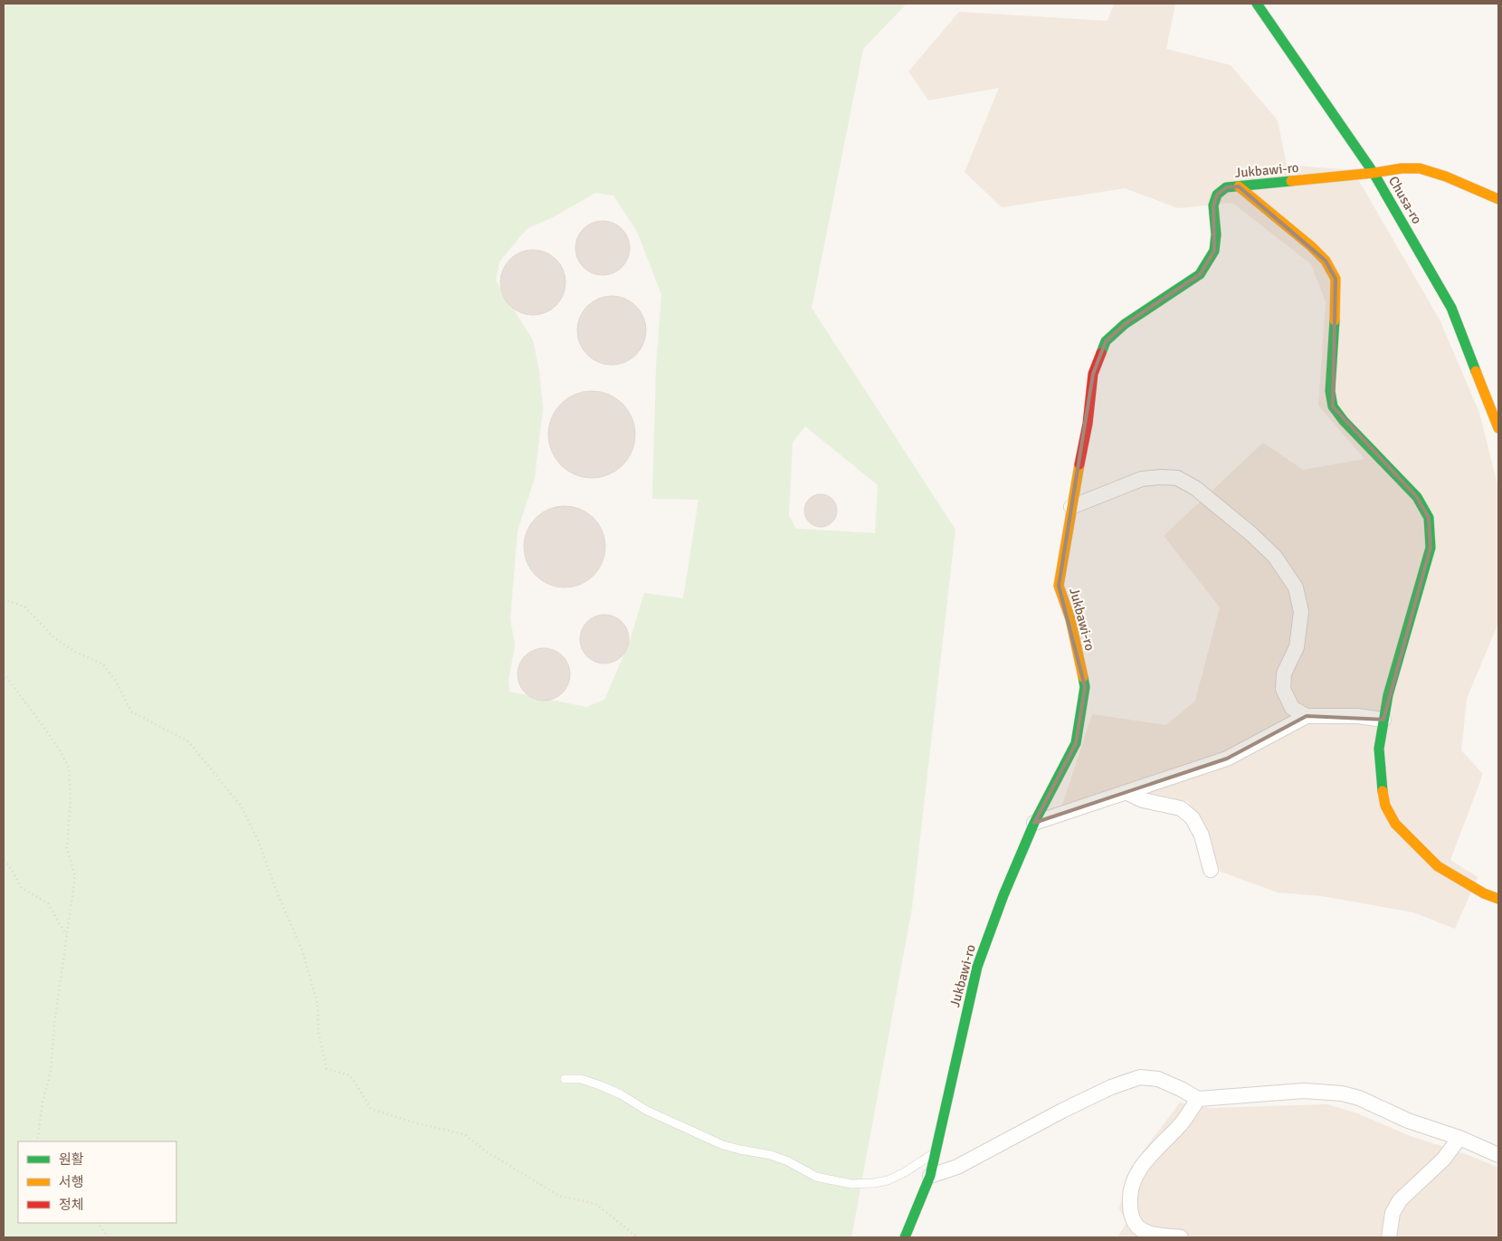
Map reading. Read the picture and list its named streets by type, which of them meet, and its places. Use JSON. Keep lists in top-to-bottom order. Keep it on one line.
{"streets":{"street":["Jukbawi-ro","Chusa-ro"]},"crossings":[["Jukbawi-ro","Chusa-ro"]],"legend":["원활","서행","정체"]}
